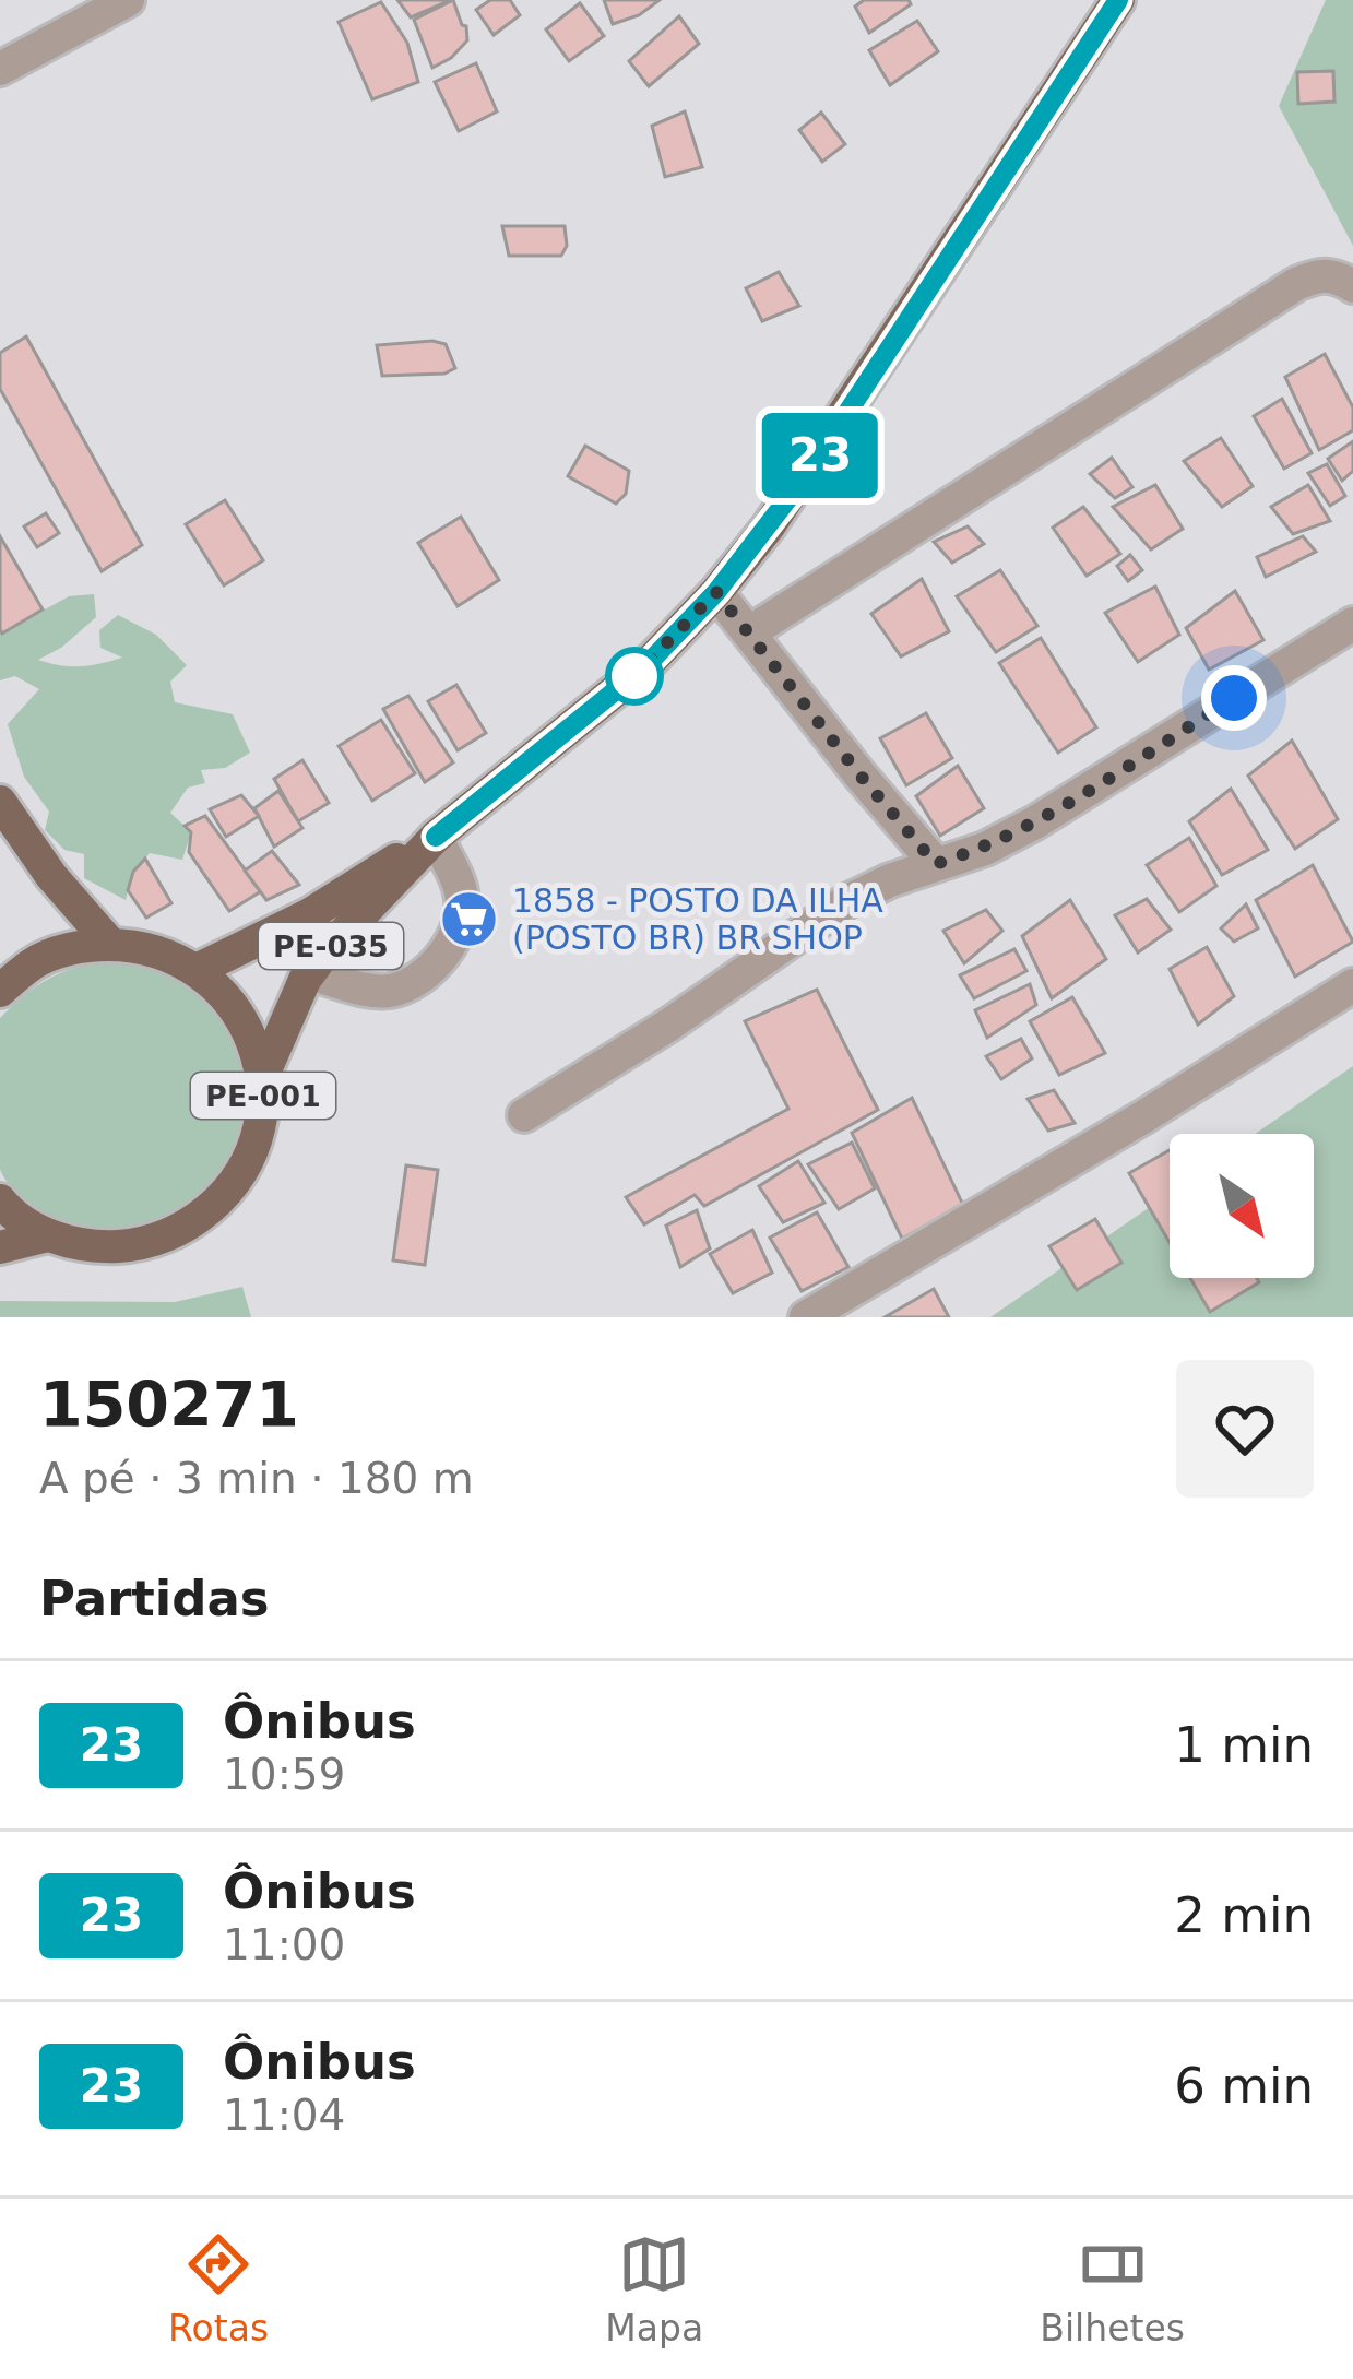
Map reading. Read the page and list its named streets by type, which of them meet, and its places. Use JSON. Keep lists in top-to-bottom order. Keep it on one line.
{"streets":{"main road":["PE-035","PE-001"]},"crossings":[["PE-035","PE-001"]],"places":{"supermarket":["1858 - POSTO DA ILHA (POSTO BR) BR SHOP"]},"lines":["bus line 23"],"north":"bottom right","page":{"on_map":"23","heading":[["150271","A pé · 3 min · 180 m"],"Partidas"],"list":[{"mark":"23","name":"Ônibus","note":"10:59","value":"1 min"},{"mark":"23","name":"Ônibus","note":"11:00","value":"2 min"},{"mark":"23","name":"Ônibus","note":"11:04","value":"6 min"}],"tabs":["Rotas","Mapa","Bilhetes"]}}
